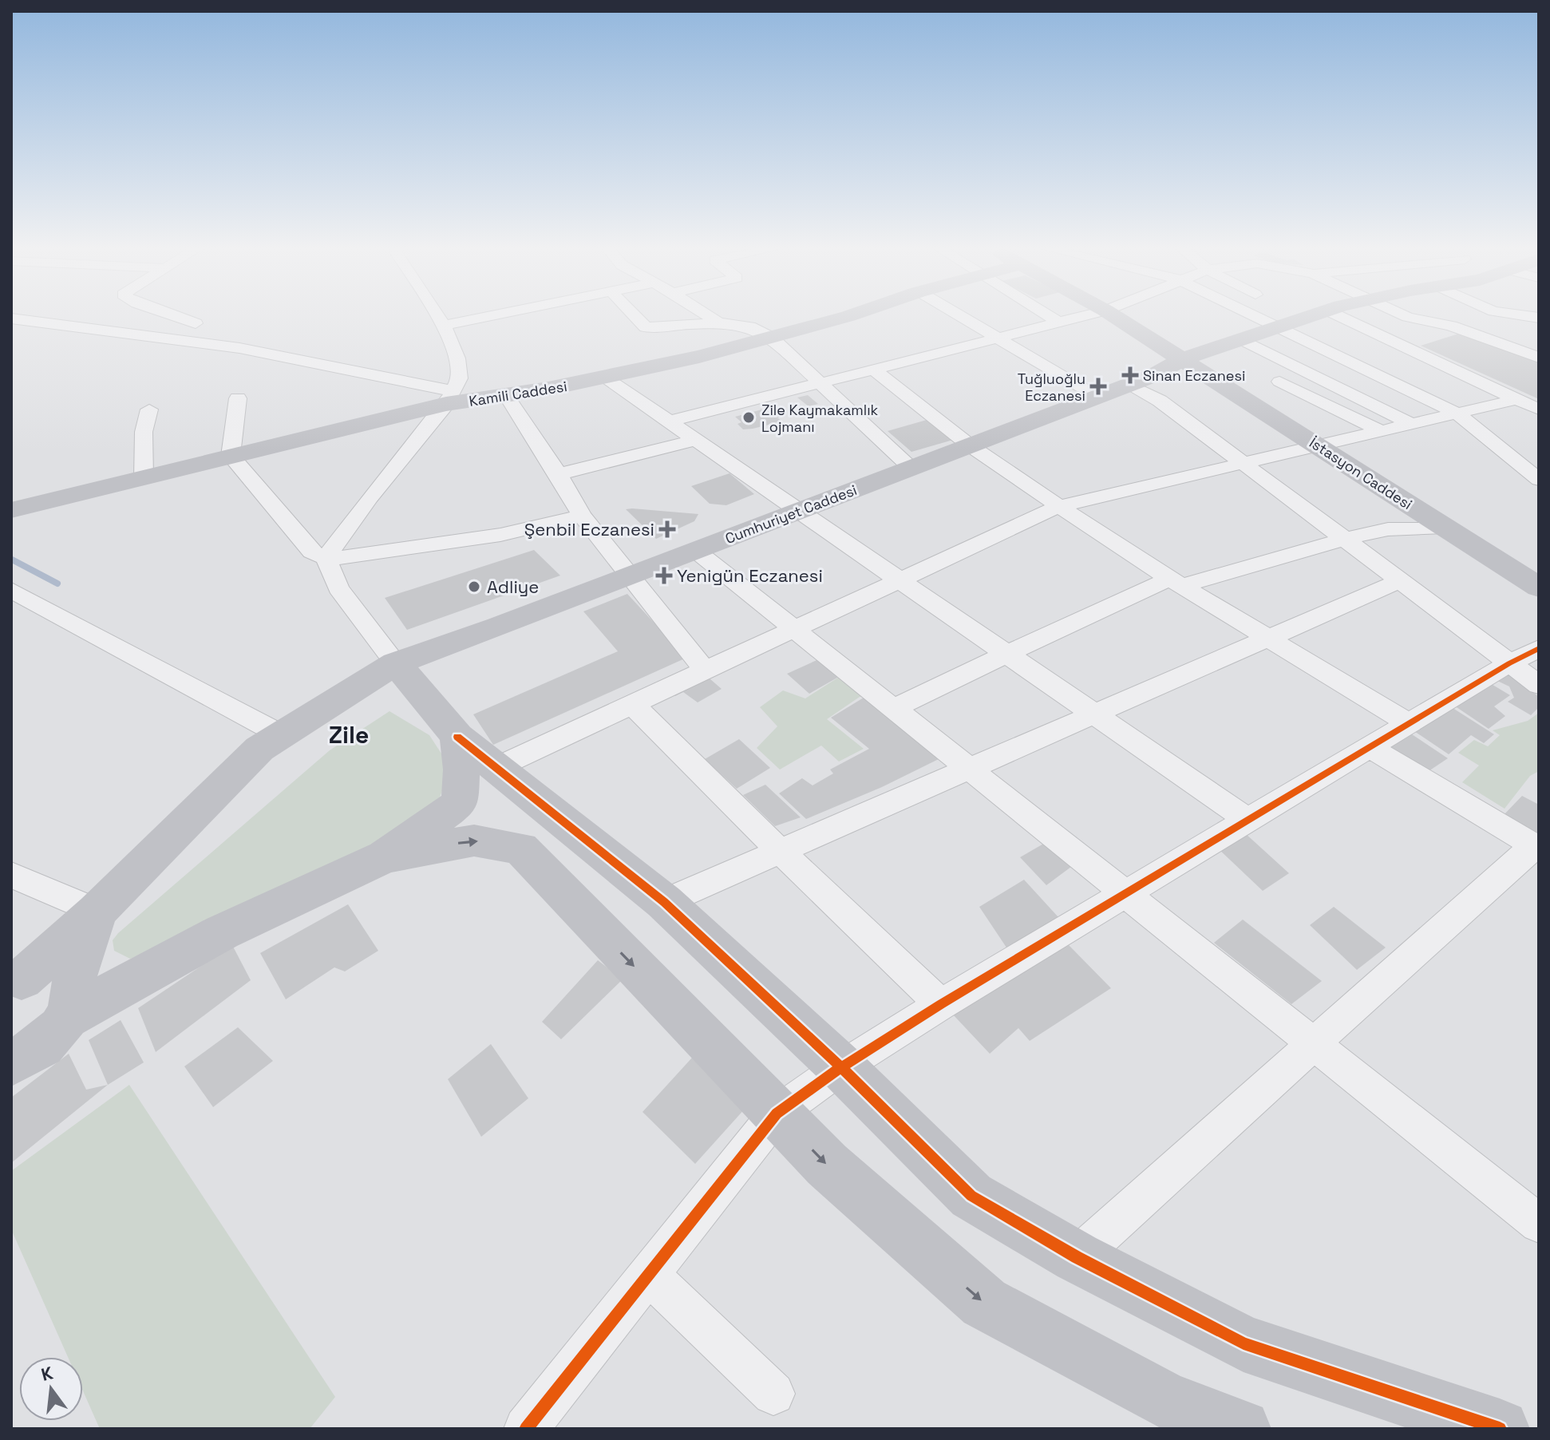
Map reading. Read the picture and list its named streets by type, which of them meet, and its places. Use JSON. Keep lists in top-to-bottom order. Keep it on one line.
{"streets":{"main road":["Kamili Caddesi","İstasyon Caddesi","Cumhuriyet Caddesi"]},"crossings":[["İstasyon Caddesi","Cumhuriyet Caddesi"]],"districts":["Zile"],"places":{"health":["Sinan Eczanesi","Tuğluoğlu Eczanesi","Şenbil Eczanesi","Yenigün Eczanesi"],"other":["Zile Kaymakamlık Lojmanı","Adliye"]},"north":"top"}
